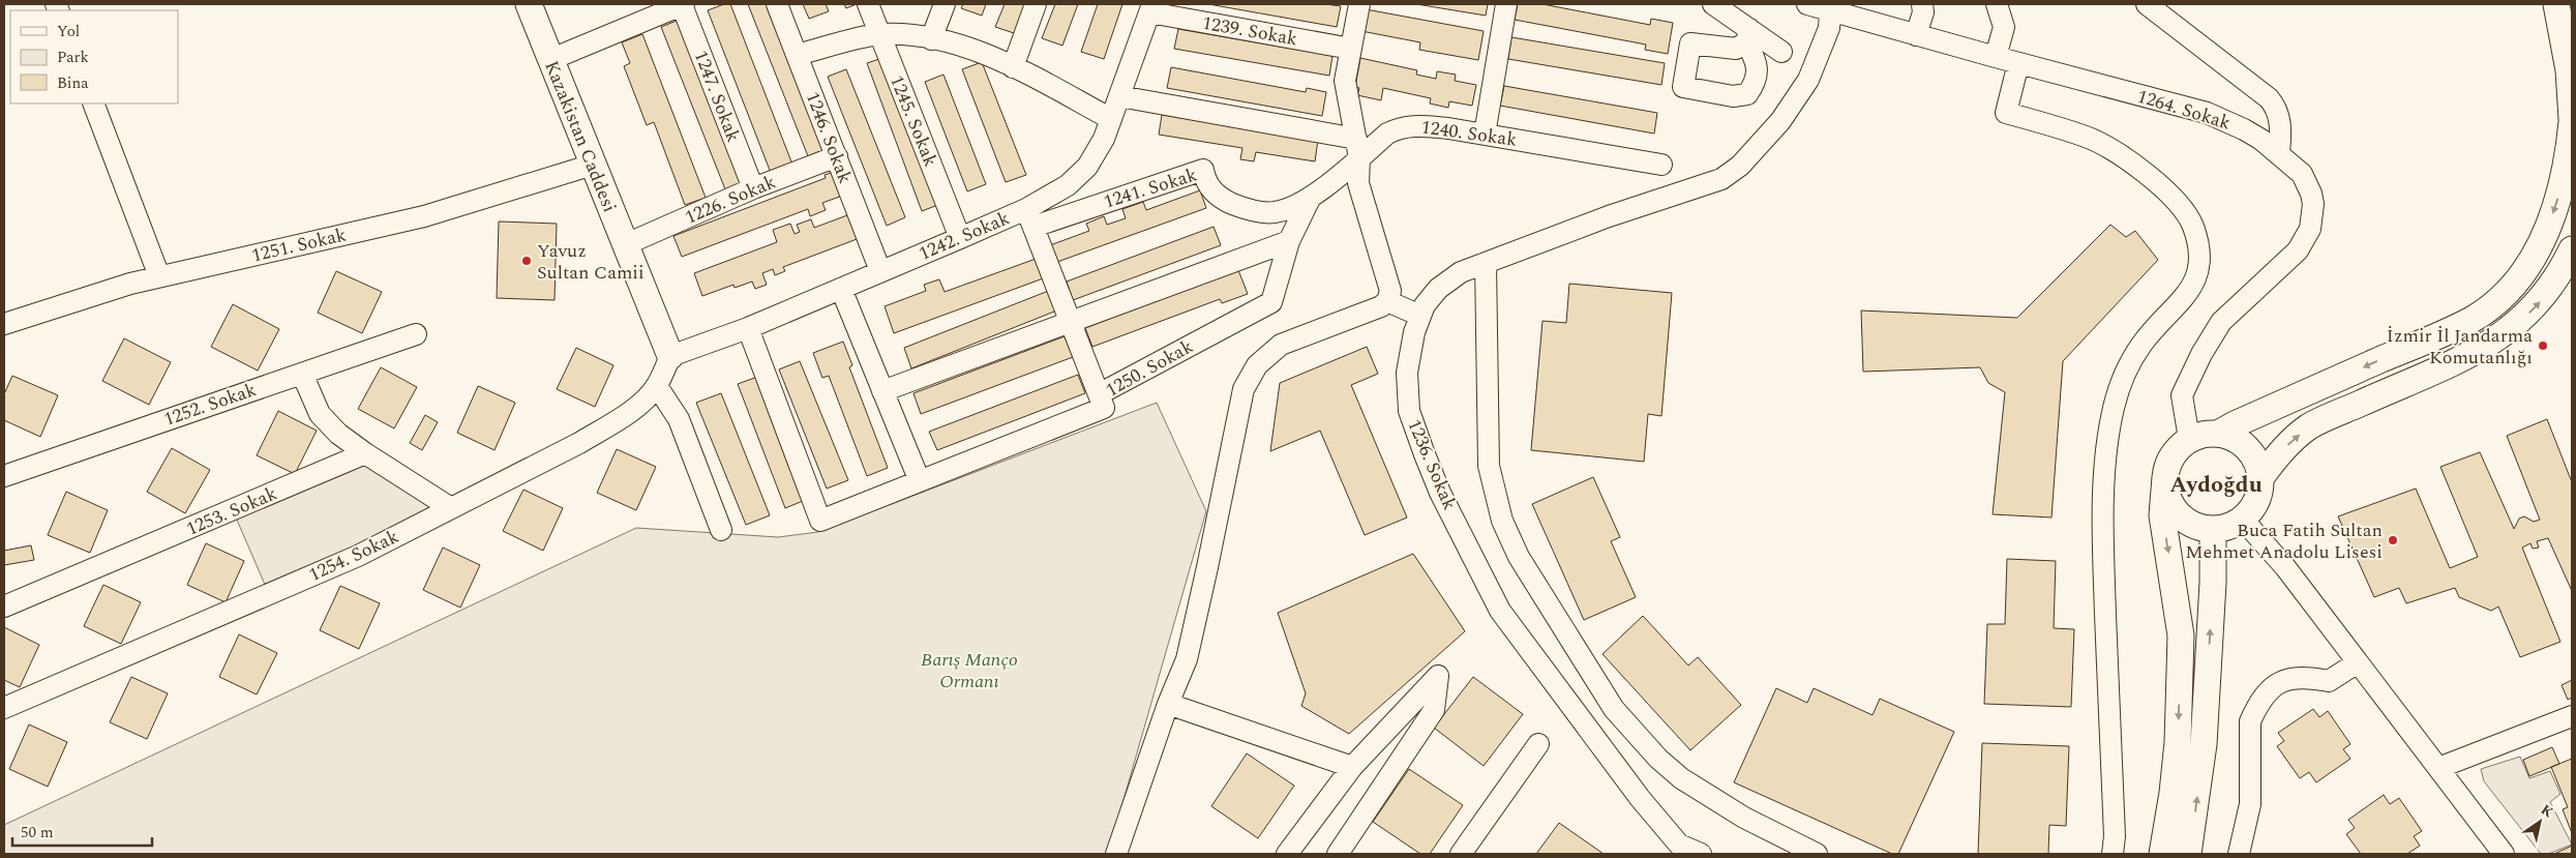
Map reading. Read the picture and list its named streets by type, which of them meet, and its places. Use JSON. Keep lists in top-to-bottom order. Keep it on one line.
{"streets":{"main road":["Kazakistan Caddesi"],"street":["1239. Sokak","1247. Sokak","1264. Sokak","1245. Sokak","1240. Sokak","1246. Sokak","1241. Sokak","1226. Sokak","1242. Sokak","1251. Sokak","1250. Sokak","1252. Sokak","1236. Sokak","1253. Sokak","1254. Sokak"]},"crossings":[["1239. Sokak","1242. Sokak"],["1247. Sokak","1226. Sokak"],["1264. Sokak","1236. Sokak"],["1245. Sokak","1242. Sokak"],["1240. Sokak","1241. Sokak"],["Kazakistan Caddesi","1226. Sokak"],["Kazakistan Caddesi","1242. Sokak"],["Kazakistan Caddesi","1251. Sokak"],["Kazakistan Caddesi","1254. Sokak"],["1246. Sokak","1226. Sokak"],["1246. Sokak","1242. Sokak"],["1241. Sokak","1242. Sokak"],["1241. Sokak","1250. Sokak"],["1242. Sokak","1250. Sokak"],["1242. Sokak","1254. Sokak"]],"districts":["Aydoğdu"],"parks":["Barış Manço Ormanı"],"places":["Yavuz Sultan Camii","İzmir İl Jandarma Komutanlığı","Buca Fatih Sultan Mehmet Anadolu Lisesi"],"legend":["Yol","Park","Bina"],"scale_bar":"50 m","north":"top right"}
